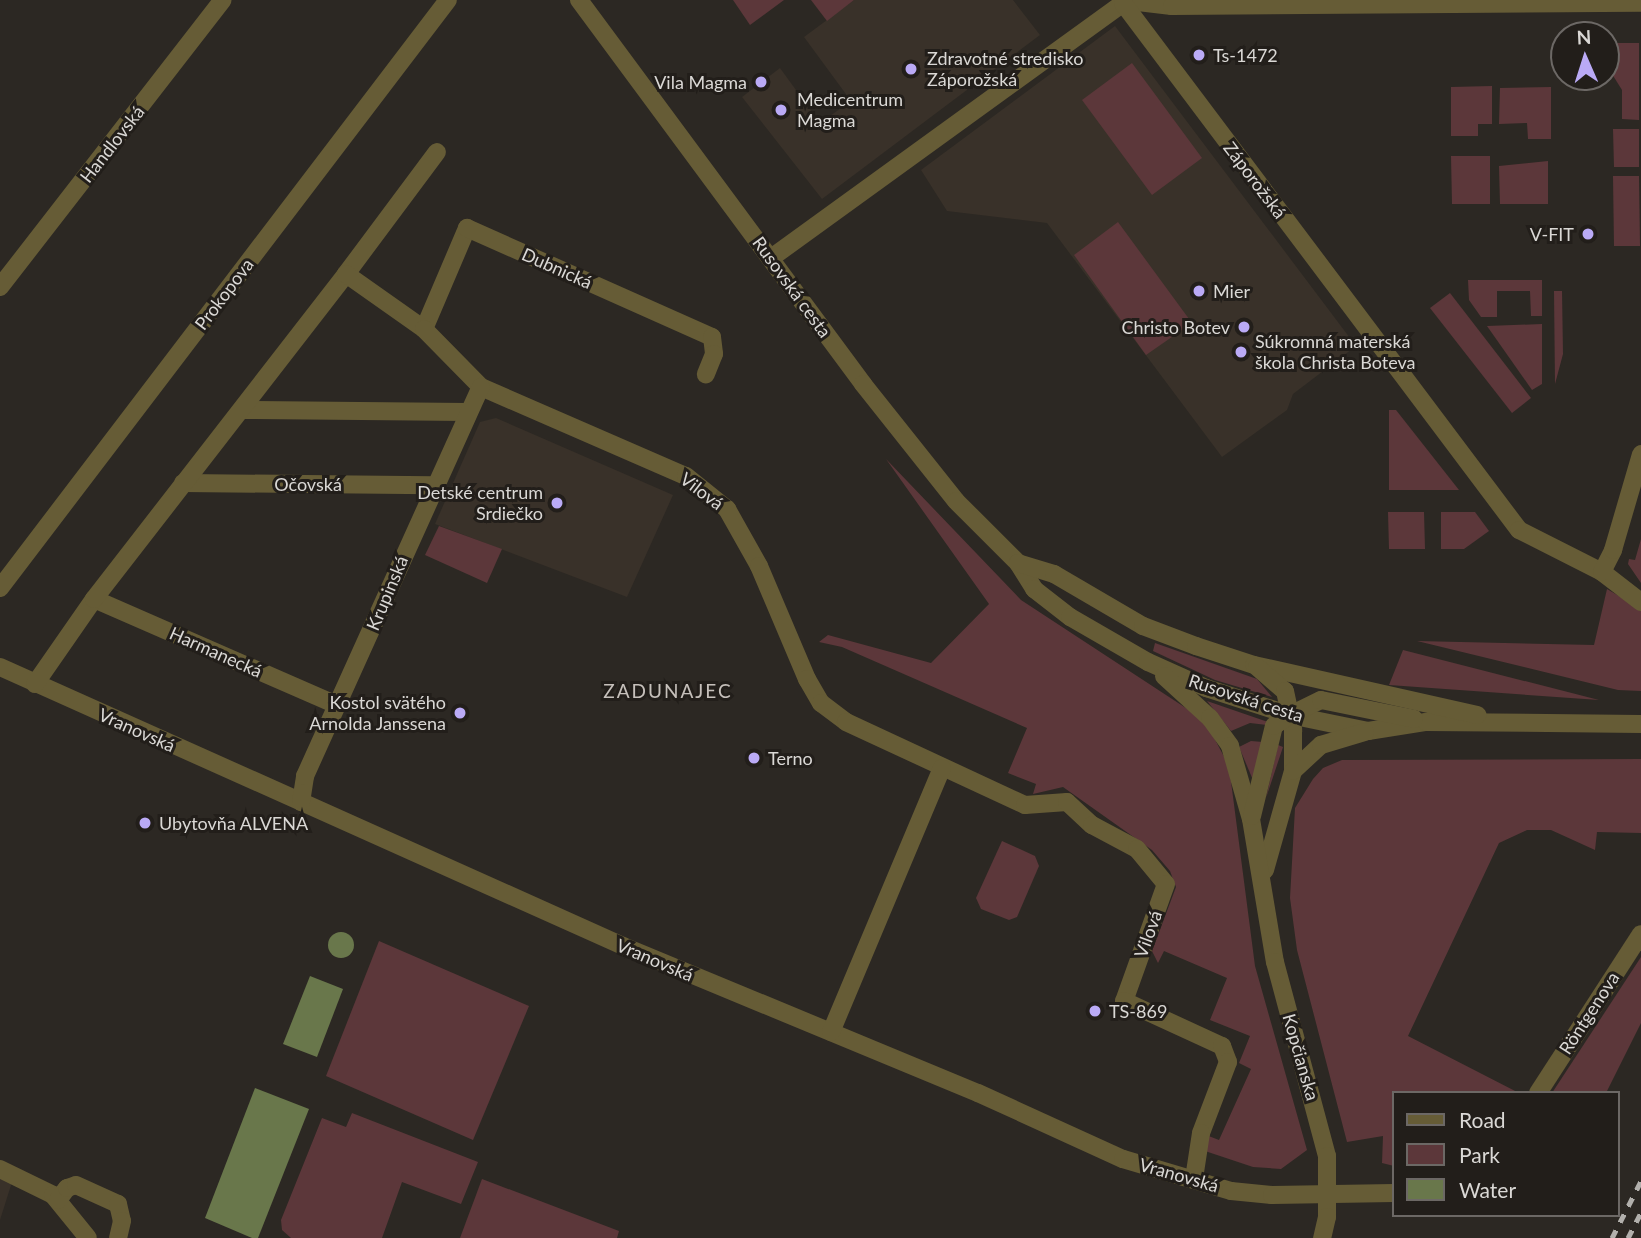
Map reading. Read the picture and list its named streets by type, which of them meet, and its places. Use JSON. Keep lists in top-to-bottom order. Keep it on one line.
{"streets":{"street":["Handlovská","Záporožská","Dubnická","Rusovská cesta","Prokopova","Očovská","Vilová","Krupinská","Harmanecká","Vranovská","Röntgenova","Kopčianska"]},"crossings":[["Dubnická","Vilová"],["Rusovská cesta","Kopčianska"],["Očovská","Krupinská"],["Vilová","Krupinská"],["Vilová","Vranovská"],["Krupinská","Harmanecká"],["Krupinská","Vranovská"],["Vranovská","Kopčianska"]],"districts":["ZADUNAJEC"],"places":["Ts-1472","Zdravotné stredisko Záporožská","Vila Magma","Medicentrum Magma","V-FIT","Mier","Christo Botev","Súkromná materská škola Christa Boteva","Detské centrum Srdiečko","Kostol svätého Arnolda Janssena","Terno","Ubytovňa ALVENA","TS-869"],"legend":["Road","Park","Water"],"north":"top"}
